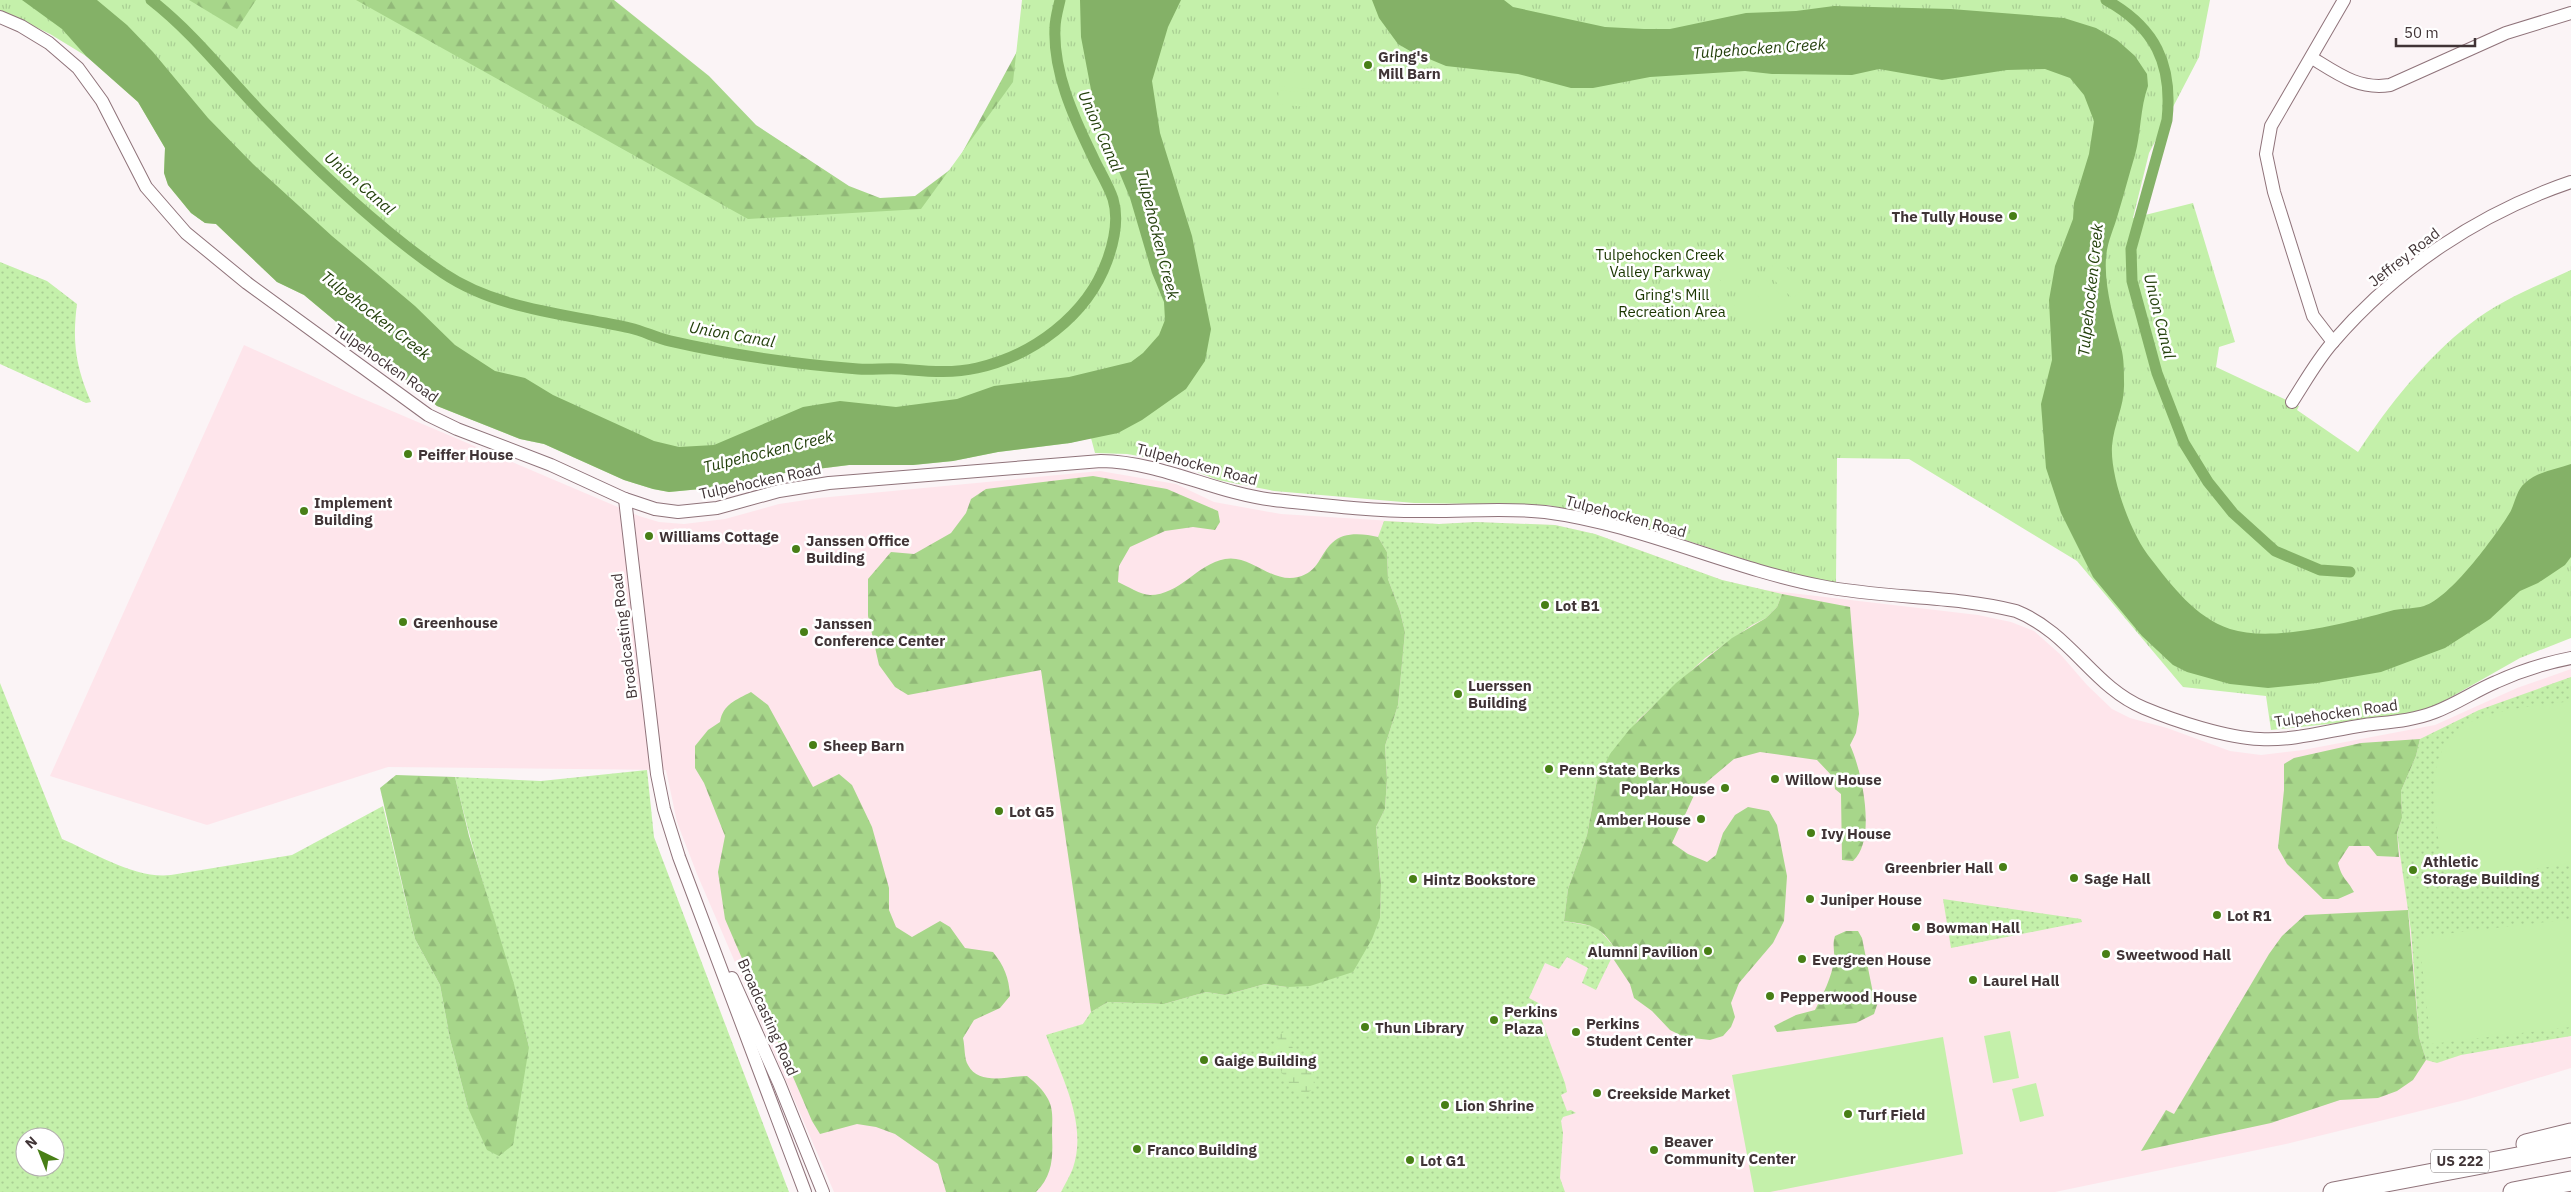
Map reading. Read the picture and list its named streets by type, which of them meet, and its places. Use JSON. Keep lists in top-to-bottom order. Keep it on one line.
{"streets":{"highway":["US 222"],"street":["Jeffrey Road","Tulpehocken Road","Broadcasting Road"]},"crossings":[["Tulpehocken Road","Broadcasting Road"]],"water":["Tulpehocken Creek","Union Canal"],"parks":["Tulpehocken Creek Valley Parkway","Gring's Mill Recreation Area"],"places":["Gring's Mill Barn","The Tully House","Peiffer House","Implement Building","Williams Cottage","Janssen Office Building","Lot B1","Greenhouse","Janssen Conference Center","Luerssen Building","Sheep Barn","Penn State Berks","Willow House","Poplar House","Lot G5","Amber House","Ivy House","Greenbrier Hall","Athletic Storage Building","Sage Hall","Hintz Bookstore","Juniper House","Lot R1","Bowman Hall","Alumni Pavilion","Sweetwood Hall","Evergreen House","Laurel Hall","Pepperwood House","Perkins Plaza","Thun Library","Perkins Student Center","Gaige Building","Creekside Market","Lion Shrine","Turf Field","Franco Building","Beaver Community Center","Lot G1"],"scale_bar":"50 m","north":"top left"}
